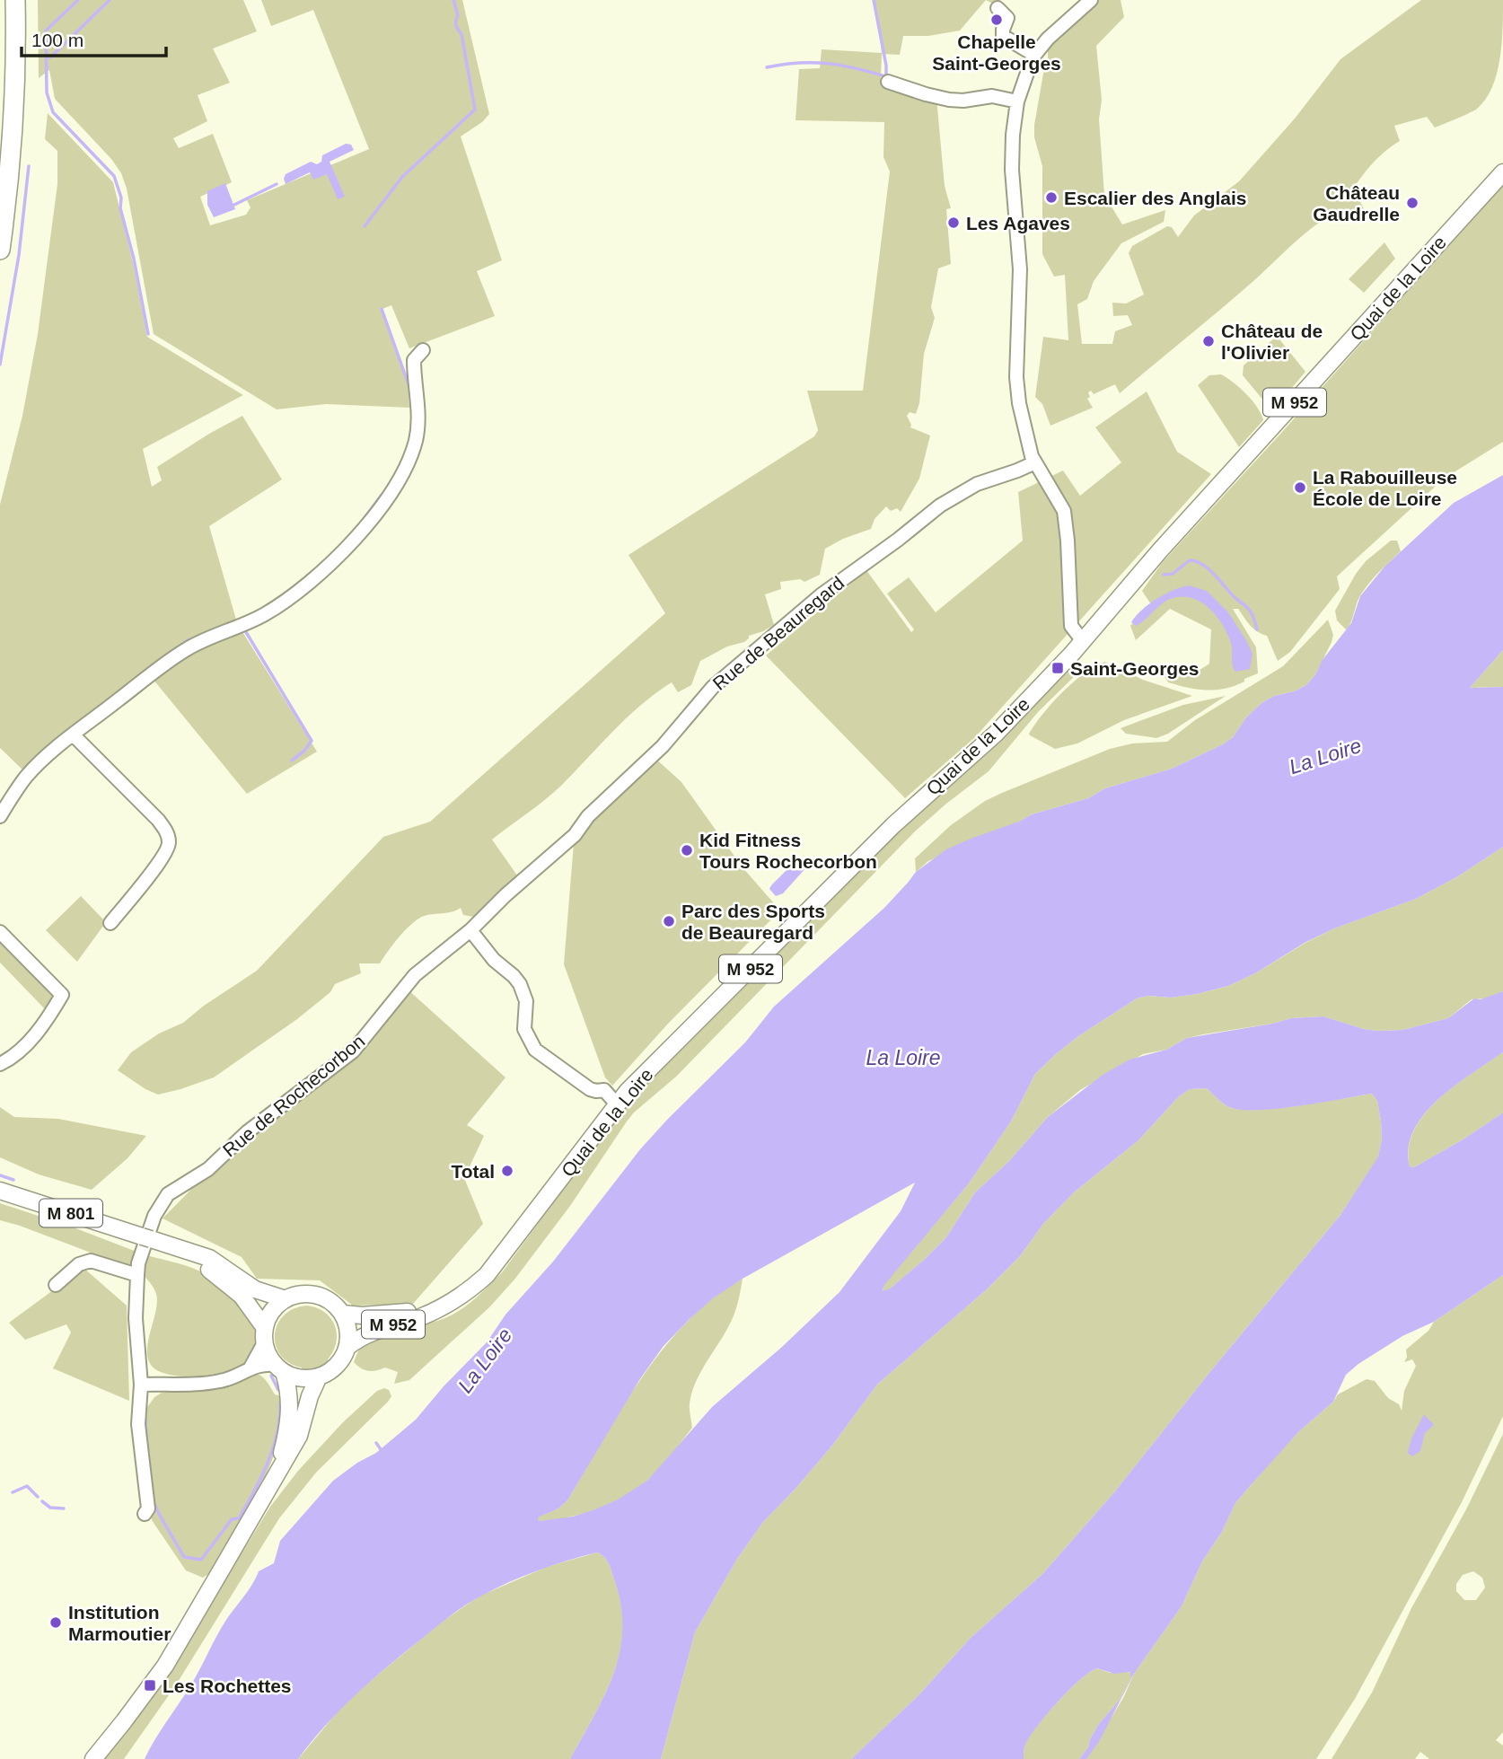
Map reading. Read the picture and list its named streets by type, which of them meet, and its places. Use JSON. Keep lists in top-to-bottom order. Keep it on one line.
{"streets":{"main road":["Quai de la Loire","M 952","M 801"],"street":["Rue de Beauregard","Rue de Rochecorbon"]},"crossings":[["Quai de la Loire","M 952"],["M 952","M 801"],["Rue de Beauregard","Rue de Rochecorbon"]],"water":["La Loire"],"places":{"other":["Chapelle Saint-Georges","Escalier des Anglais","Château Gaudrelle","Les Agaves","Château de l'Olivier","La Rabouilleuse École de Loire","Kid Fitness Tours Rochecorbon","Parc des Sports de Beauregard","Total","Institution Marmoutier"],"transit":["Saint-Georges","Les Rochettes"]},"scale_bar":"100 m"}
